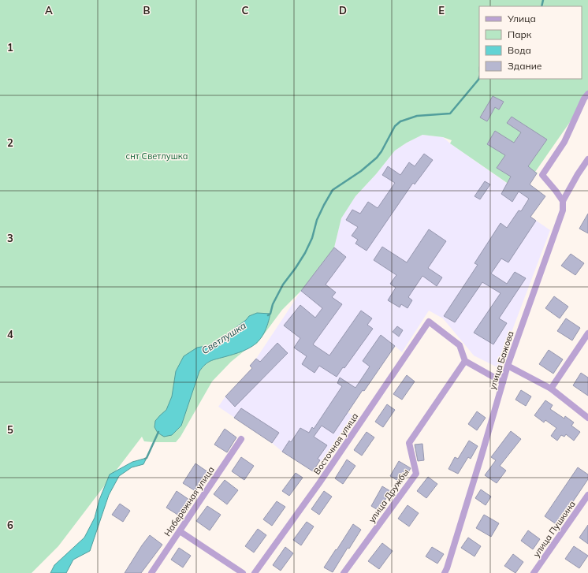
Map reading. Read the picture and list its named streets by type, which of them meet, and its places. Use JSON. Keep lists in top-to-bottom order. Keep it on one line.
{"streets":{"street":["улица Бажова","Восточная улица","улица Дружбы","Набережная улица","улица Пушкина"]},"crossings":[["Восточная улица","улица Дружбы"]],"water":["Светлушка"],"parks":["снт Светлушка"],"legend":["Улица","Парк","Вода","Здание"],"grid":{"columns":["A","B","C","D","E"],"rows":["1","2","3","4","5","6"]}}
